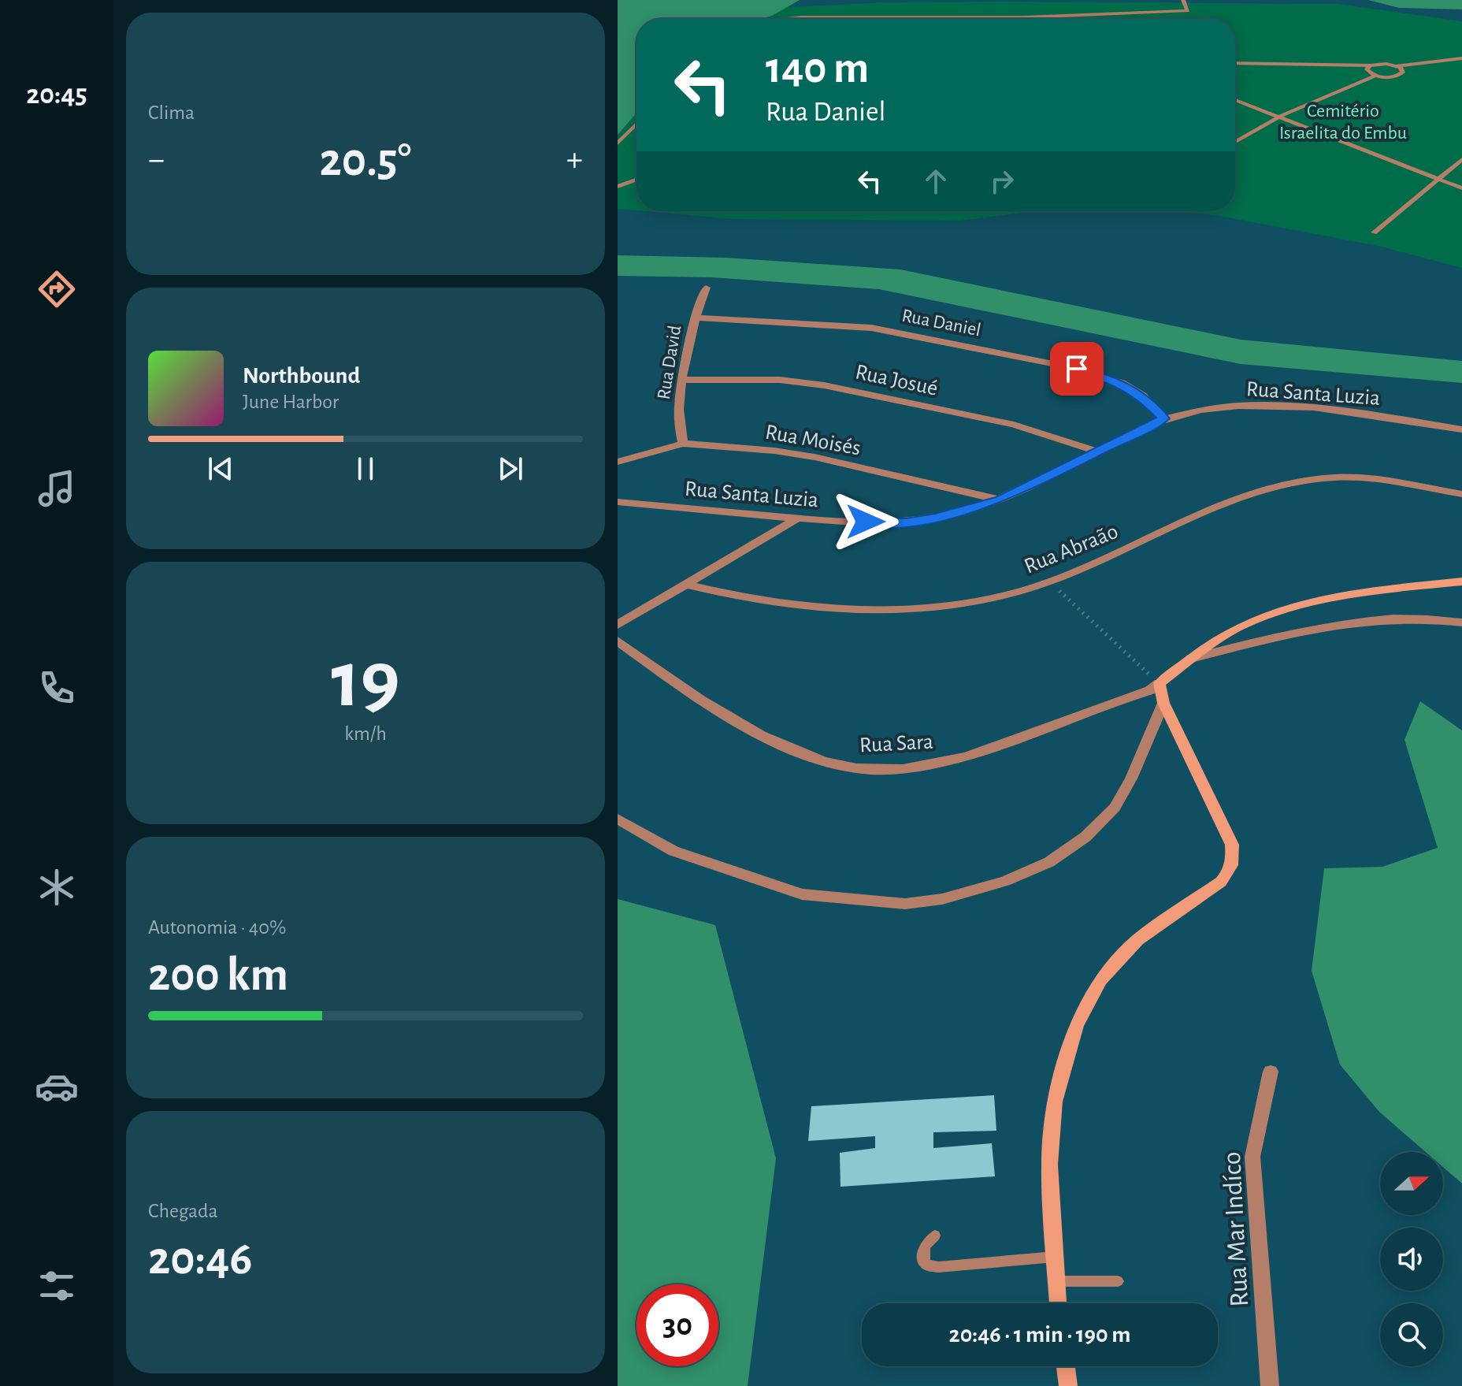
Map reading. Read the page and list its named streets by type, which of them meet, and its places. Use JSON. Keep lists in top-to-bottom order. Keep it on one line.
{"streets":{"street":["Rua Daniel","Rua David","Rua Josué","Rua Santa Luzia","Rua Moisés","Rua Abraão","Rua Sara","Rua Mar Indíco"]},"crossings":[["Rua Daniel","Rua David"],["Rua Daniel","Rua Santa Luzia"],["Rua David","Rua Josué"],["Rua David","Rua Moisés"],["Rua Josué","Rua Santa Luzia"],["Rua Santa Luzia","Rua Moisés"]],"parks":["Cemitério Israelita do Embu"],"north":"right","page":{"tabs":"20:45","tile":["Clima",["19","km/h"],["Autonomia · 40%","200 km"],["Chegada","20:46"]],"turn":["140 m","Rua Daniel"],"heat":["−","20.5°","+"],"song":["Northbound","June Harbor"],"limit":"30","trip":"20:46 · 1 min · 190 m"}}
